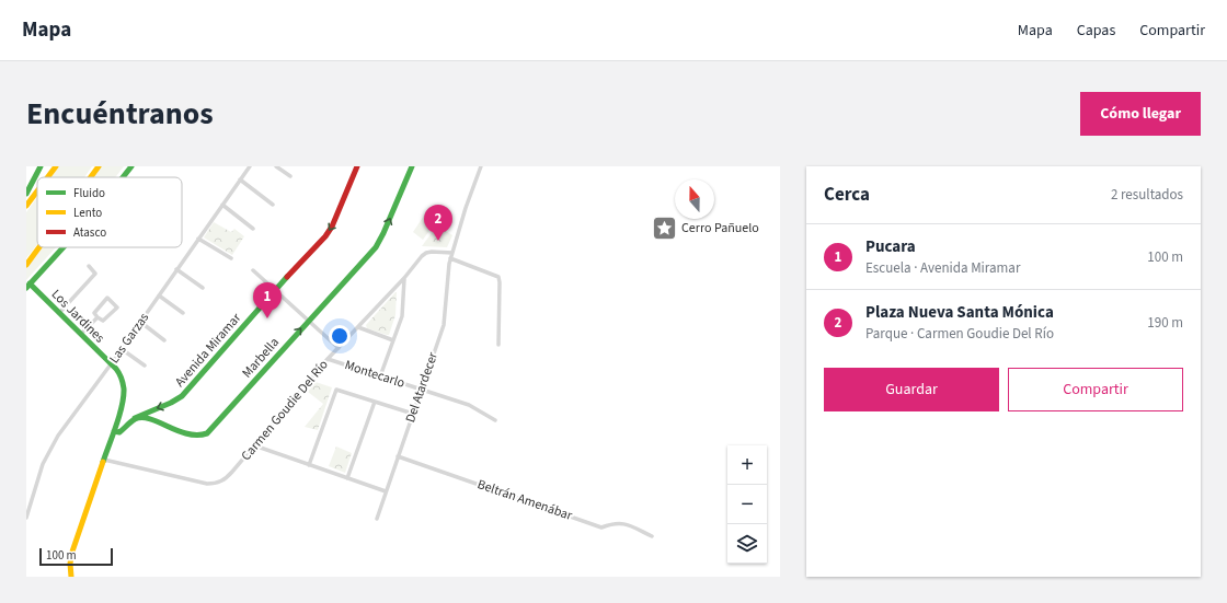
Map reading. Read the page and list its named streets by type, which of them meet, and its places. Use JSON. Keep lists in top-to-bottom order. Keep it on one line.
{"streets":{"main road":["Los Jardines","Avenida Miramar","Marbella"],"street":["Las Garzas","Montecarlo","Del Atardecer","Carmen Goudie Del Río","Beltrán Amenábar"]},"crossings":[["Los Jardines","Las Garzas"],["Los Jardines","Marbella"],["Los Jardines","Carmen Goudie Del Río"],["Avenida Miramar","Marbella"],["Avenida Miramar","Montecarlo"],["Marbella","Montecarlo"],["Montecarlo","Del Atardecer"],["Montecarlo","Carmen Goudie Del Río"],["Del Atardecer","Carmen Goudie Del Río"],["Del Atardecer","Beltrán Amenábar"]],"one_way":["Avenida Miramar","Marbella"],"places":{"place":["Cerro Pañuelo"]},"legend":["Fluido","Lento","Atasco"],"scale_bar":"100 m","north":"top","page":{"header":"Mapa","nav":["Mapa","Capas","Compartir"],"title":"Encuéntranos","buttons":["Cómo llegar",["Guardar","Compartir"]],"heading":["Cerca","2 resultados"],"pins":["2","1"],"list":[{"mark":"1","name":"Pucara","note":"Escuela · Avenida Miramar","value":"100 m"},{"mark":"2","name":"Plaza Nueva Santa Mónica","note":"Parque · Carmen Goudie Del Río","value":"190 m"}],"map_buttons":["+","−"],"scale":"100 m"}}
